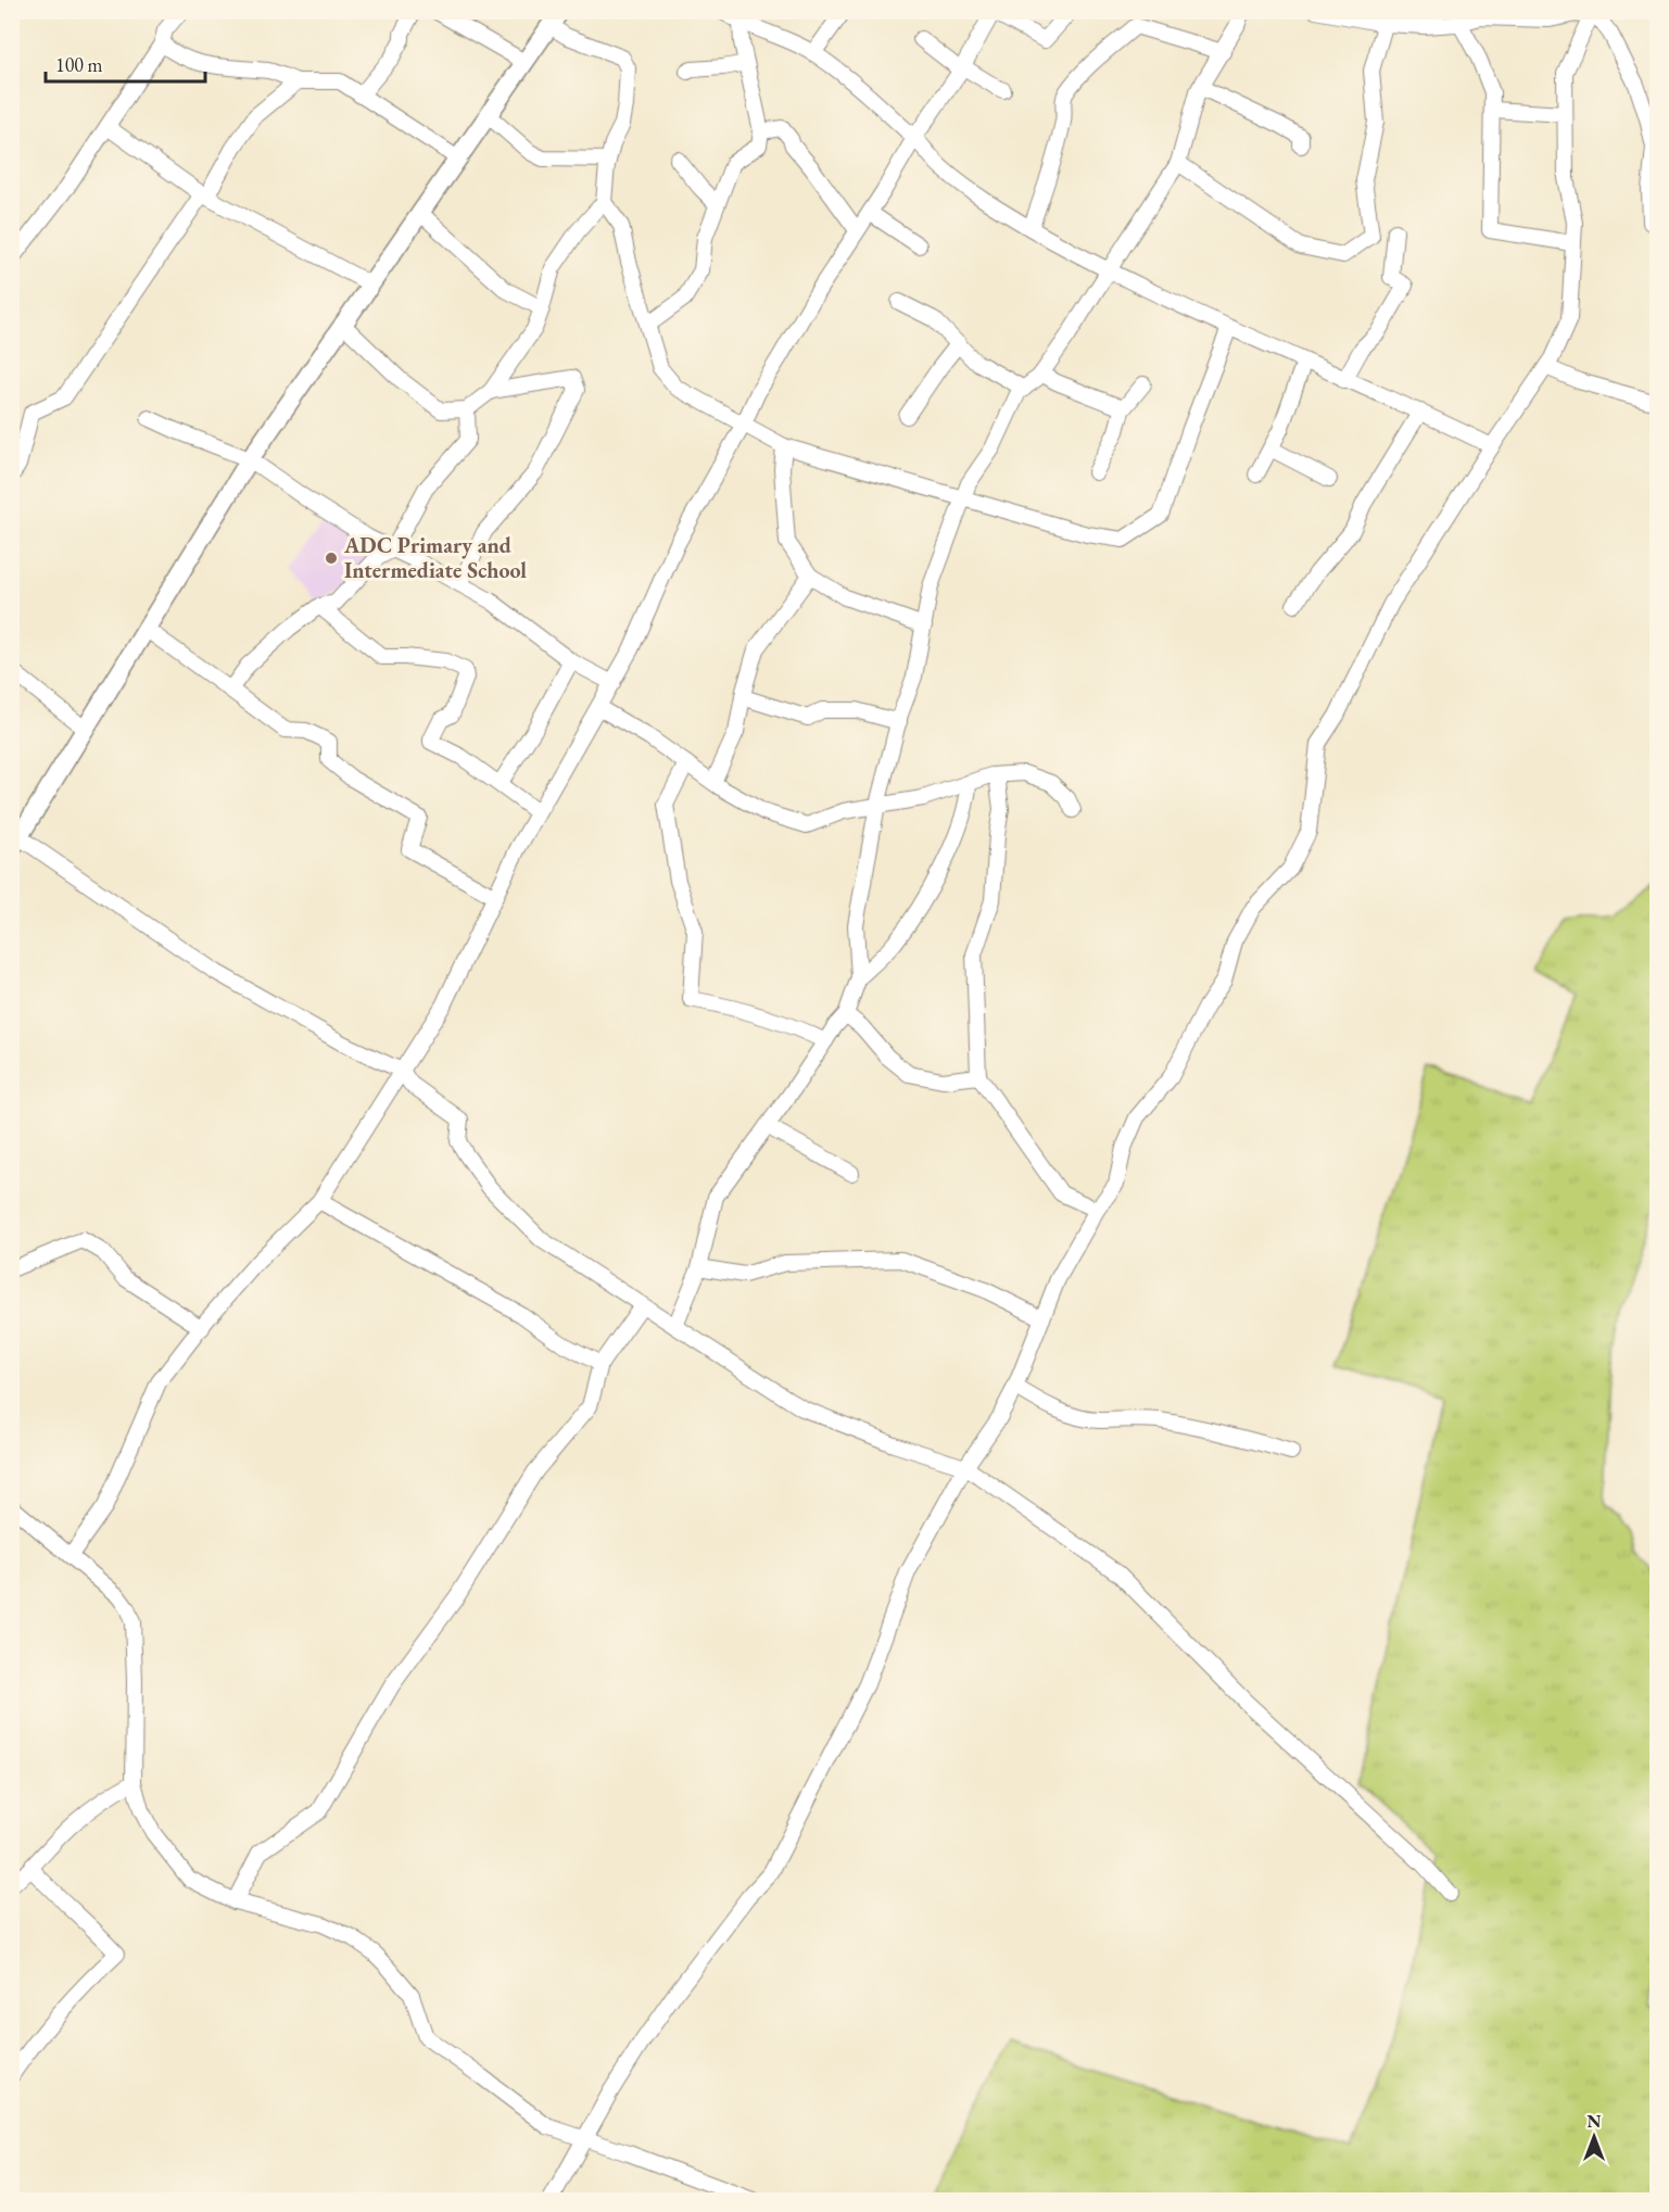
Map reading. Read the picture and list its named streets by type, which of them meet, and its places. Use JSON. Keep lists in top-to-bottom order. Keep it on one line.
{"places":["ADC Primary and Intermediate School"],"scale_bar":"100 m","north":"top"}
